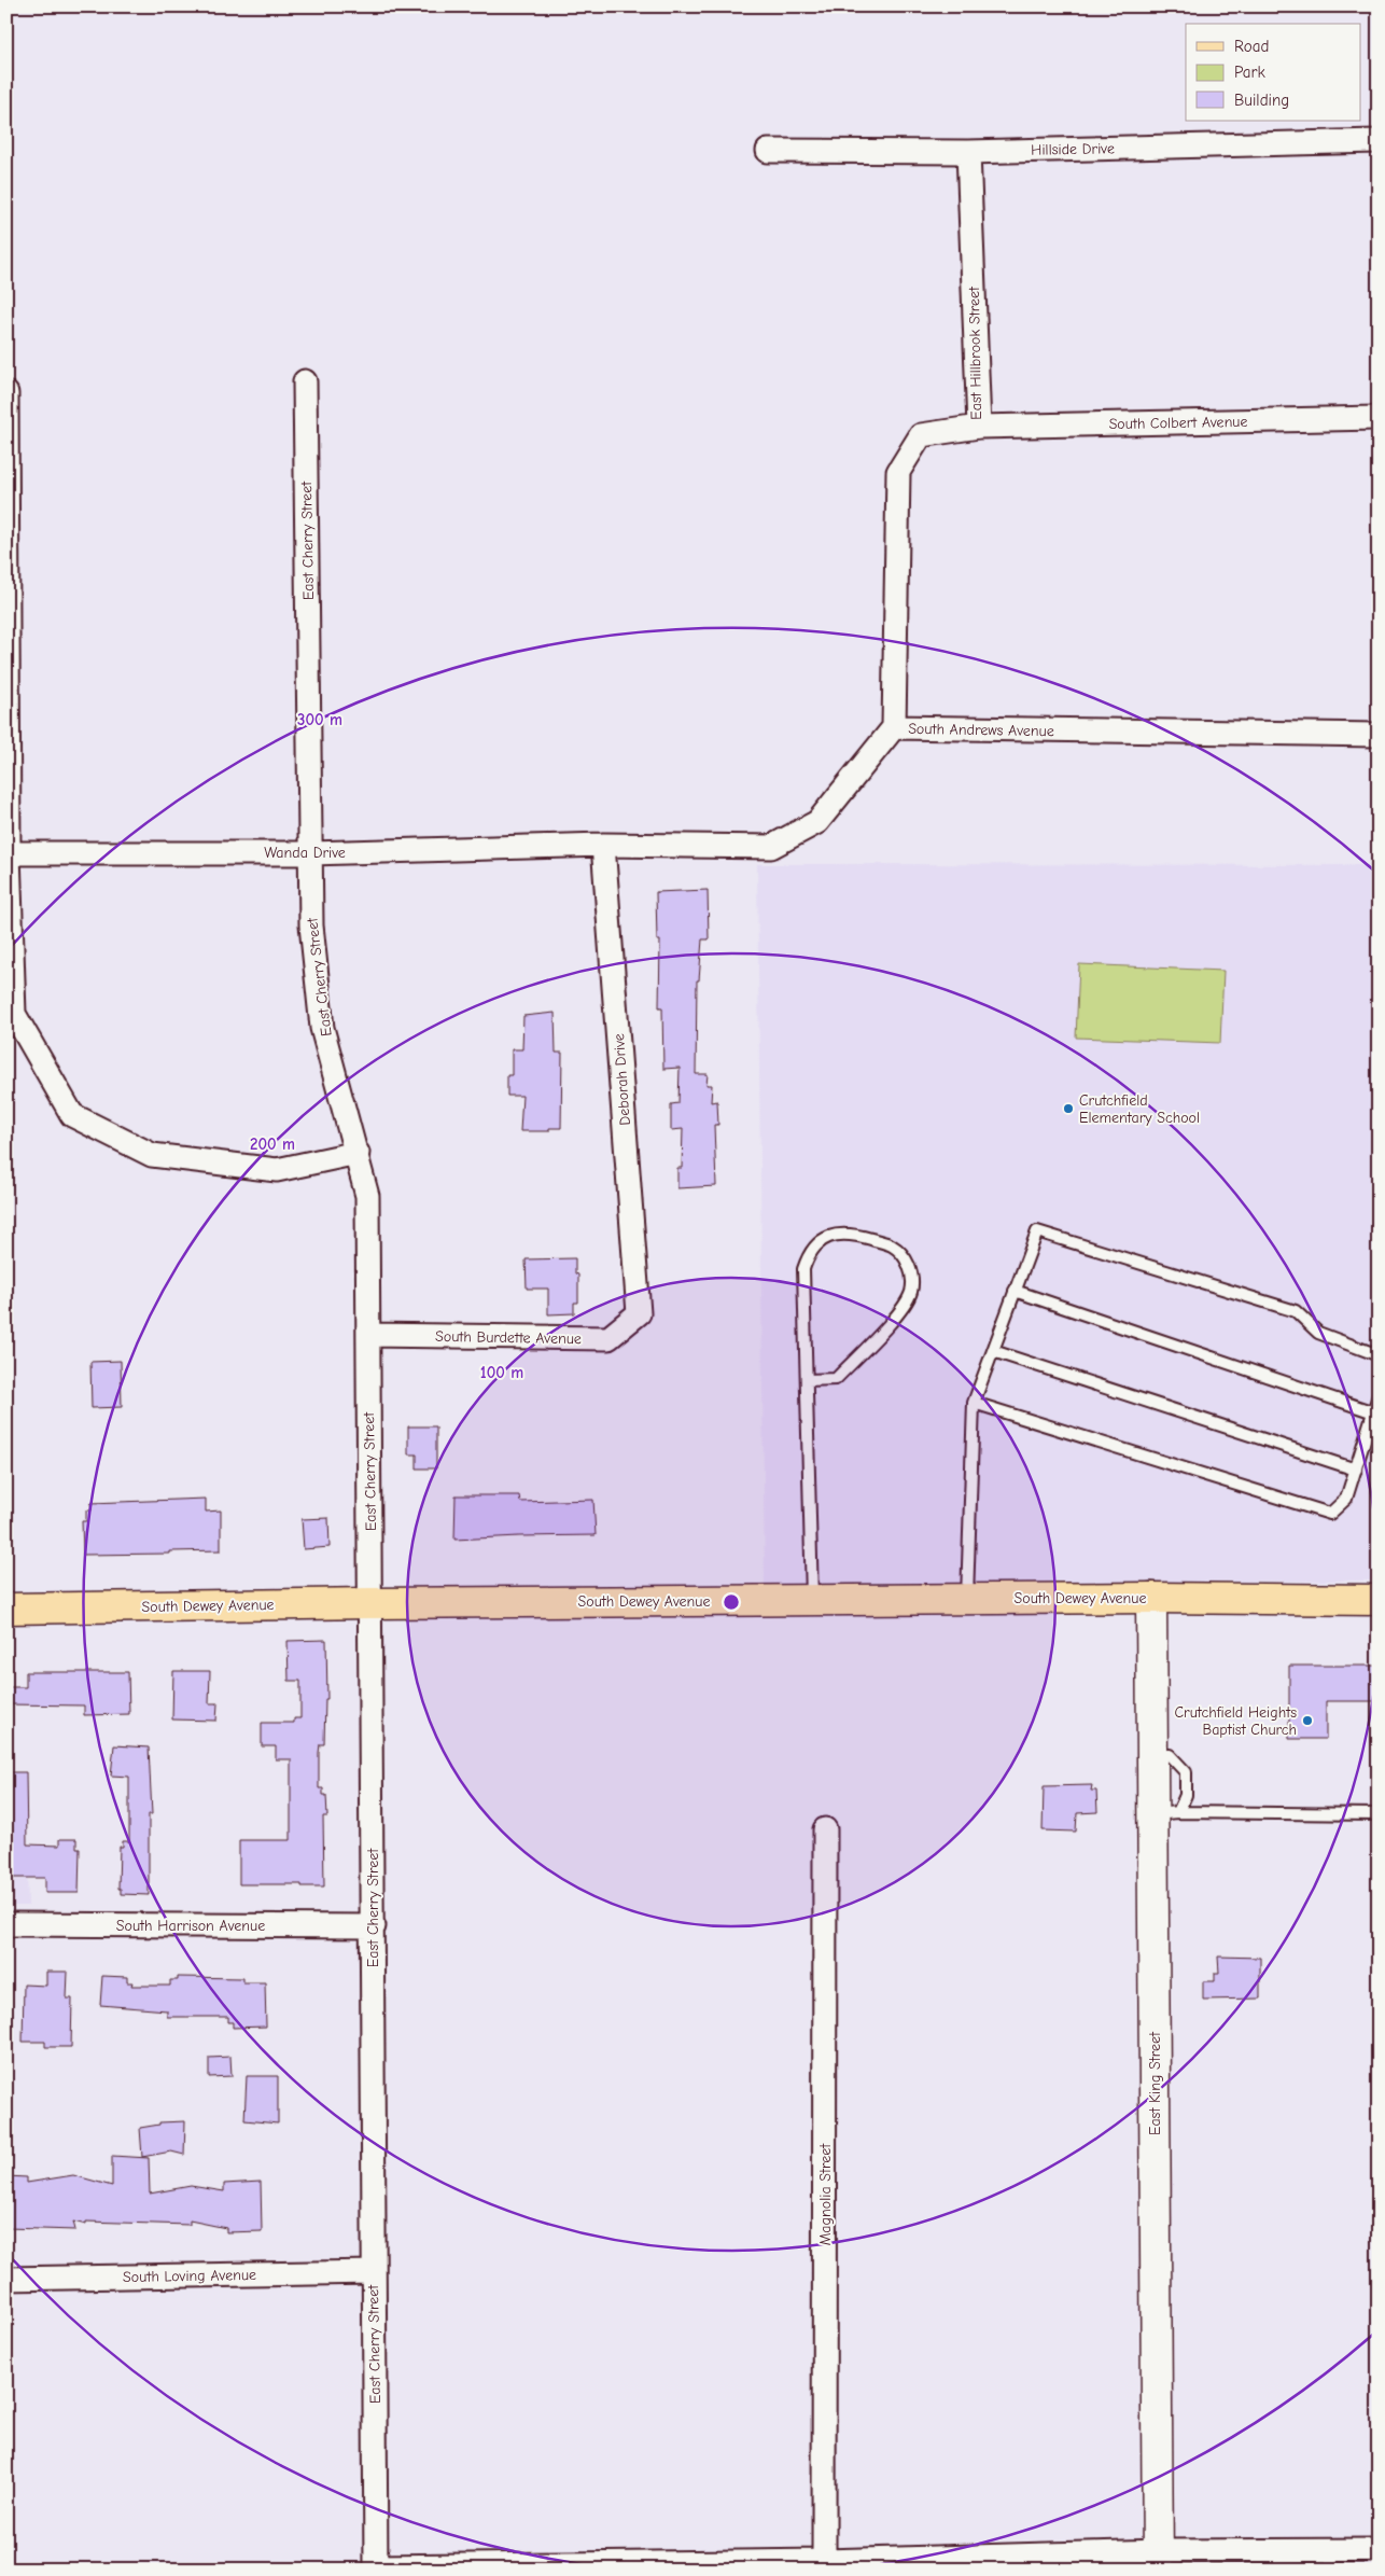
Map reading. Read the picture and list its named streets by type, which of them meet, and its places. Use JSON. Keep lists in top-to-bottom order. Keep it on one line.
{"streets":{"main road":["South Dewey Avenue"],"street":["Hillside Drive","East Hillbrook Street","South Colbert Avenue","East Cherry Street","South Andrews Avenue","Wanda Drive","Deborah Drive","South Burdette Avenue","South Harrison Avenue","East King Street","Magnolia Street","South Loving Avenue"]},"crossings":[["Hillside Drive","East Hillbrook Street"],["East Hillbrook Street","South Colbert Avenue"],["East Hillbrook Street","South Andrews Avenue"],["East Cherry Street","Wanda Drive"],["East Cherry Street","South Burdette Avenue"],["East Cherry Street","South Dewey Avenue"],["East Cherry Street","South Harrison Avenue"],["East Cherry Street","South Loving Avenue"],["South Andrews Avenue","Wanda Drive"],["South Andrews Avenue","Deborah Drive"],["Wanda Drive","Deborah Drive"],["Deborah Drive","South Burdette Avenue"],["South Dewey Avenue","East King Street"]],"places":["Crutchfield Elementary School","Crutchfield Heights Baptist Church"],"legend":["Road","Park","Building"],"rings":["300 m","200 m","100 m"]}
